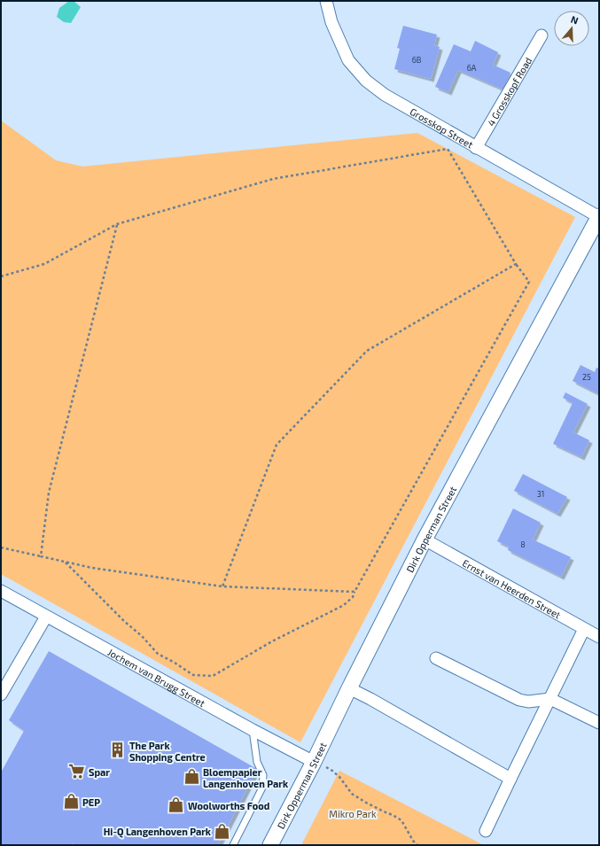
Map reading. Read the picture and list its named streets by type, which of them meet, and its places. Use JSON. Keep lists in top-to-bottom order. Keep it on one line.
{"streets":{"street":["4 Grosskopf Road","Grosskop Street","Dirk Opperman Street","Ernst van Heerden Street","Jochem van Brugg Street"]},"crossings":[["4 Grosskopf Road","Grosskop Street"],["Grosskop Street","Dirk Opperman Street"],["Dirk Opperman Street","Ernst van Heerden Street"],["Dirk Opperman Street","Jochem van Brugg Street"]],"parks":["Mikro Park"],"places":{"building":["The Park Shopping Centre"],"supermarket":["Spar"],"shop":["Bloempapier Langenhoven Park","PEP","Woolworths Food","Hi-Q Langenhoven Park"]},"house_numbers":["6B","6A","25","31","8"],"north":"top"}
